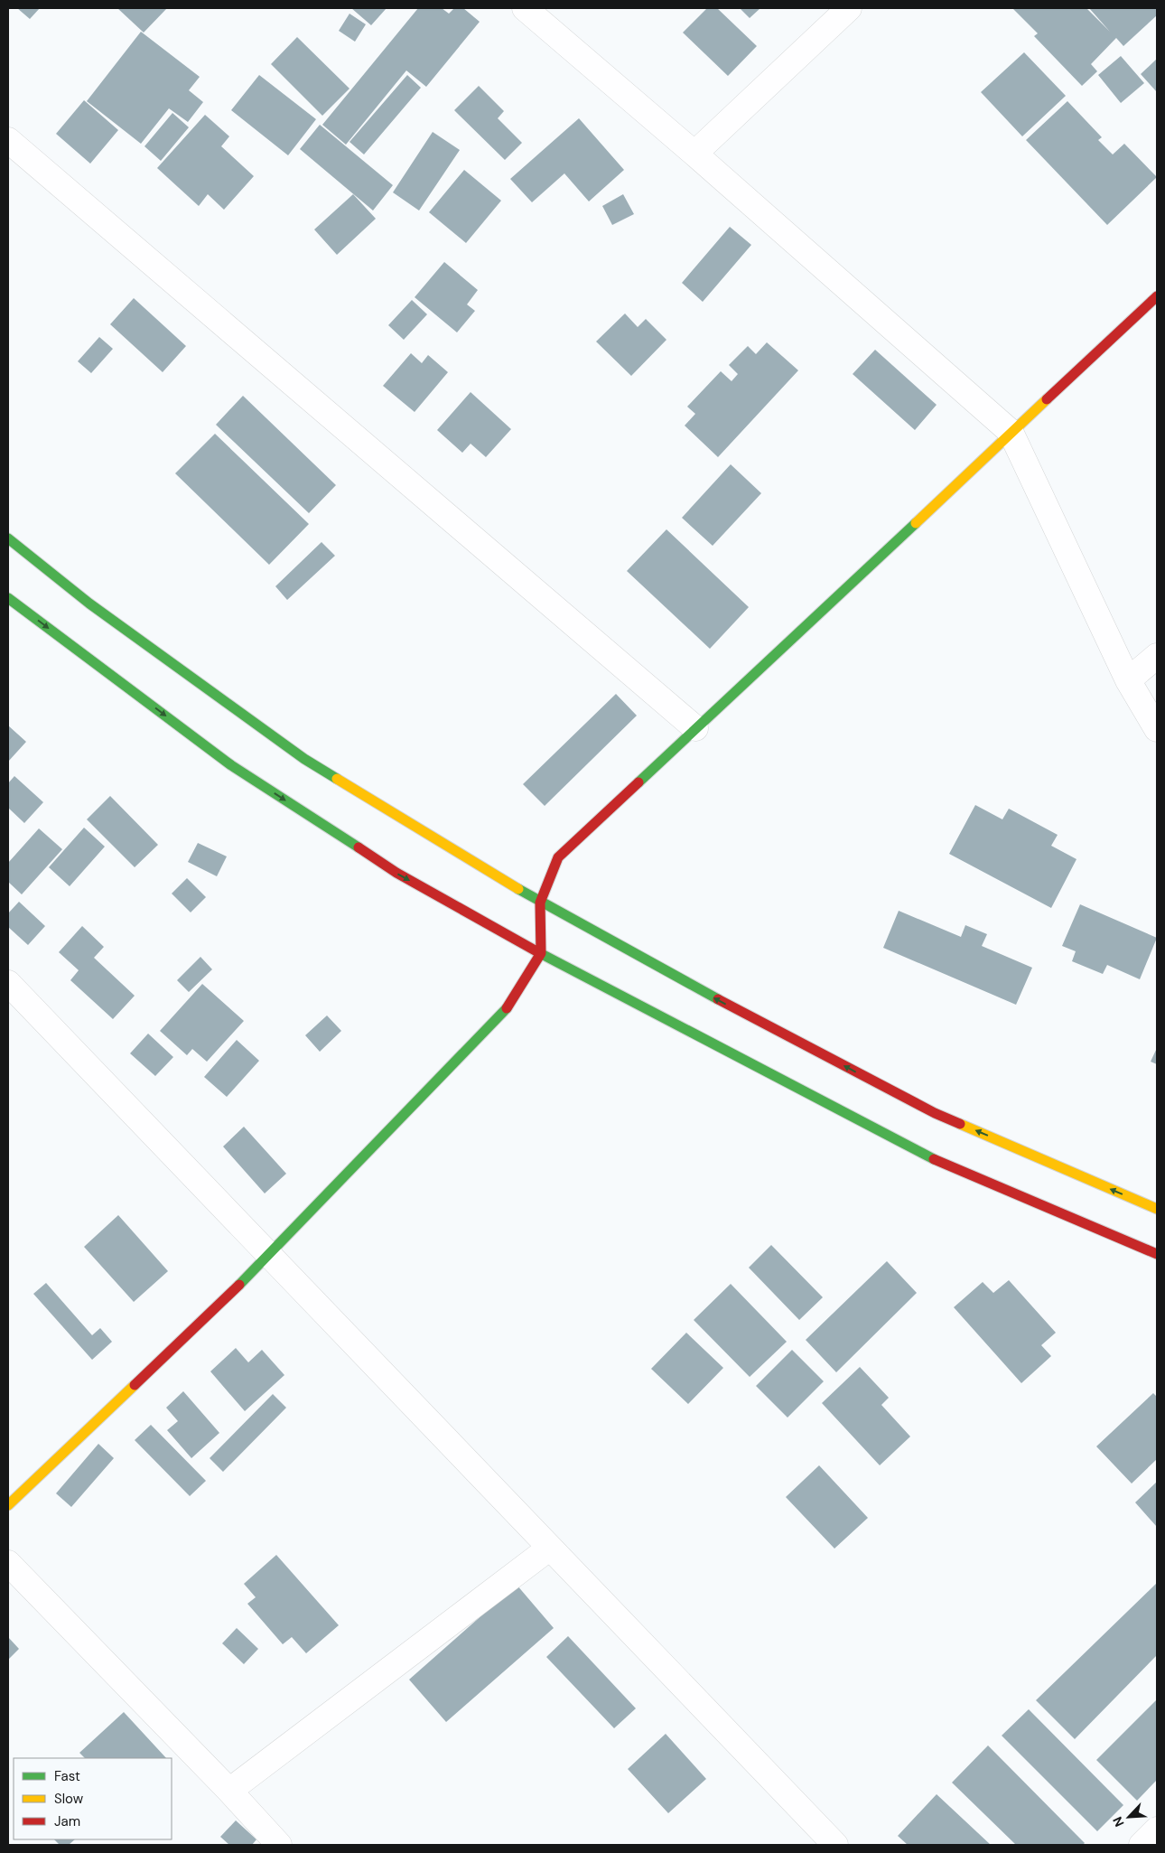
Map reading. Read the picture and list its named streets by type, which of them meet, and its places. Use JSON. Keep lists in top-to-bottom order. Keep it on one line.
{"legend":["Fast","Slow","Jam"],"north":"bottom left"}
